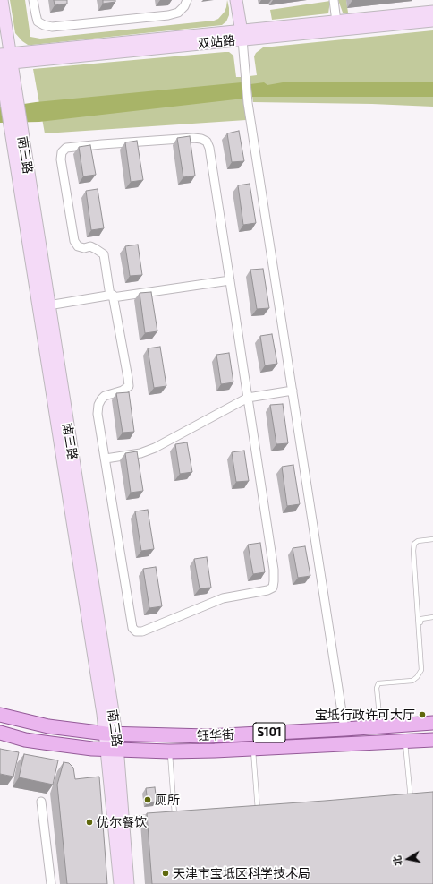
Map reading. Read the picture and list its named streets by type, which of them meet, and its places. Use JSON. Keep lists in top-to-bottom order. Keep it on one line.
{"streets":{"main road":["S101","钰华街"],"street":["双站路","南三路"]},"crossings":[["双站路","南三路"],["南三路","钰华街"]],"places":["宝坻行政许可大厅","厕所","优尔餐饮","天津市宝坻区科学技术局"],"north":"left"}
